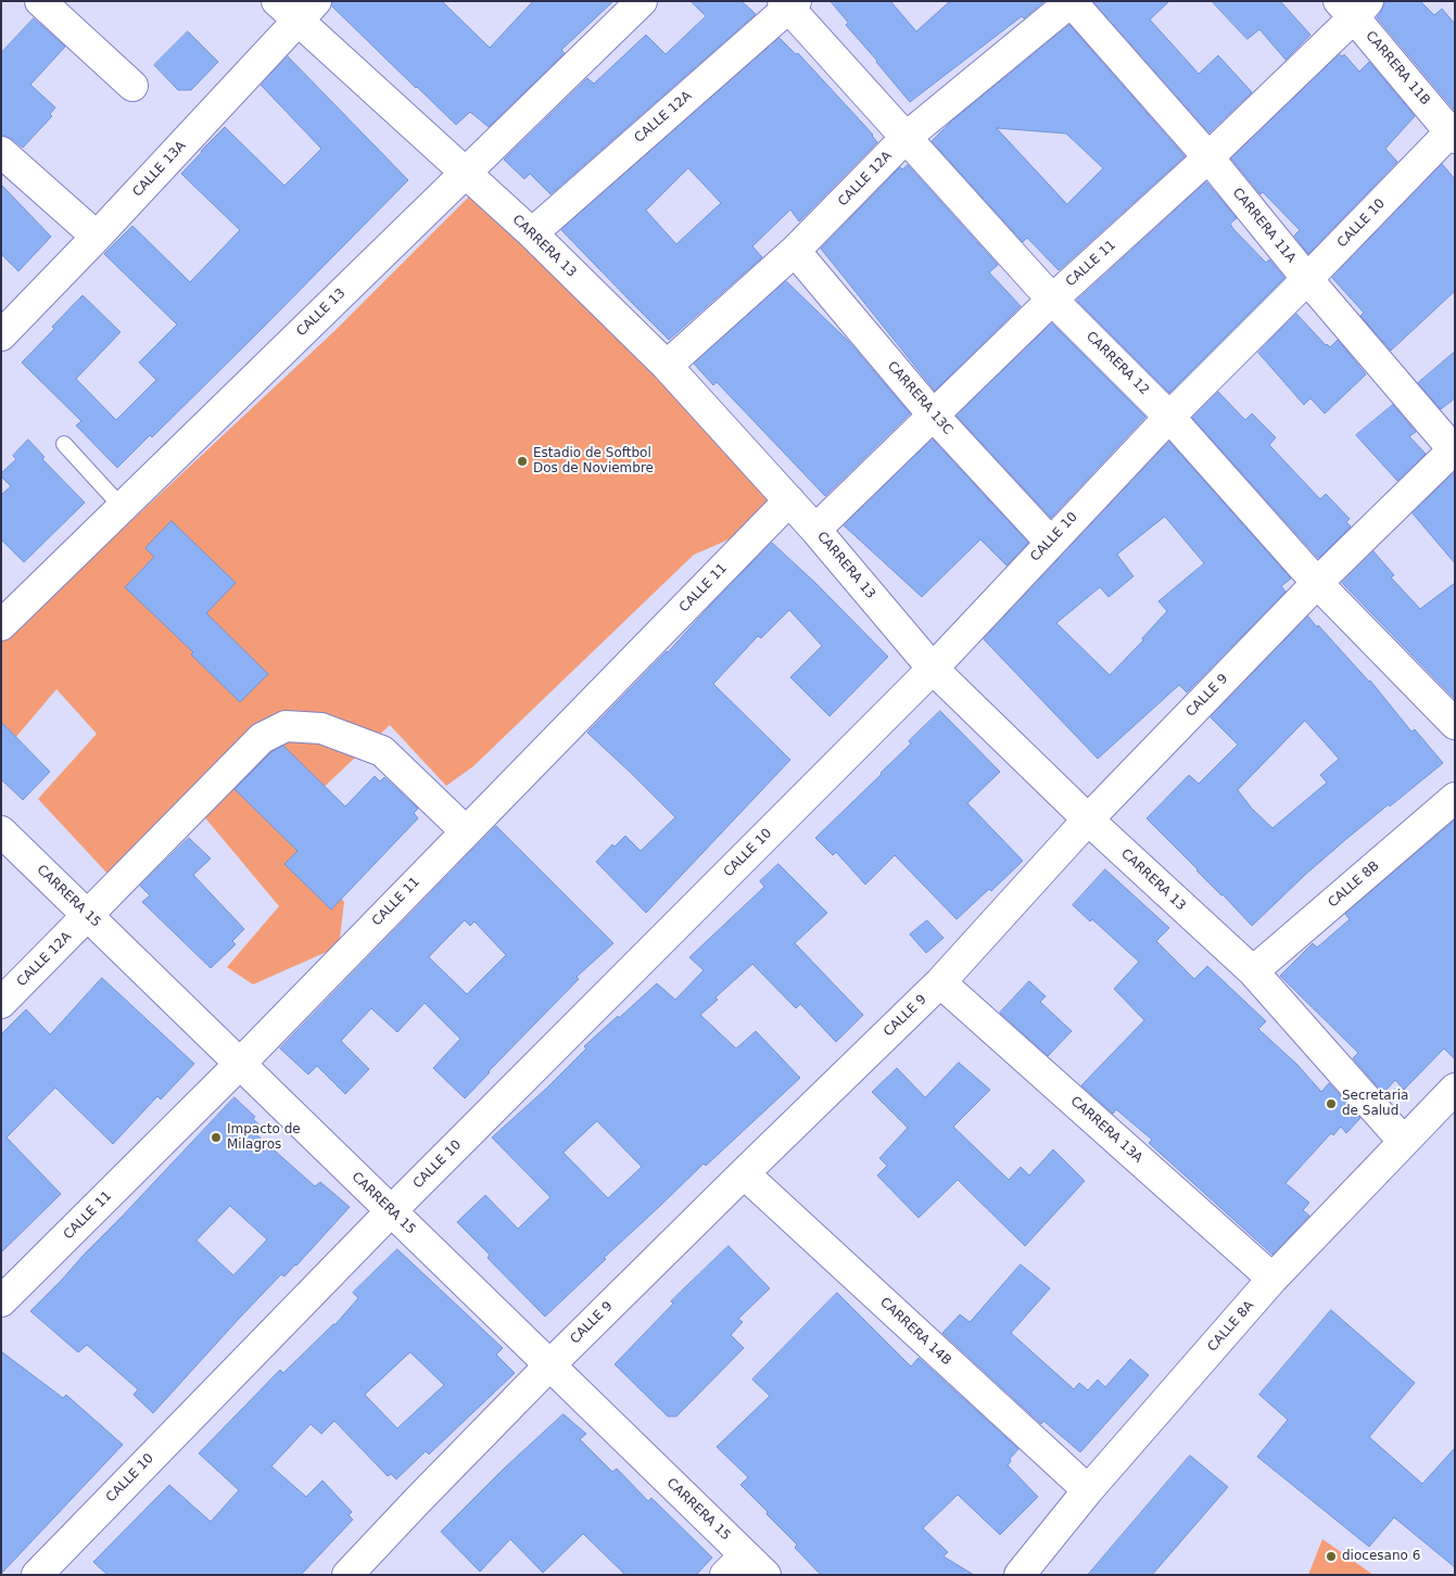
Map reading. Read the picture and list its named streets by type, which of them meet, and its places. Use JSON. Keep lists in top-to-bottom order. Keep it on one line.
{"streets":{"street":["CARRERA 11B","CALLE 12A","CALLE 13A","CALLE 10","CARRERA 11A","CARRERA 13","CALLE 11","CALLE 13","CARRERA 12","CARRERA 13C","CALLE 9","CALLE 8B","CARRERA 15","CARRERA 13A","CALLE 8A","CARRERA 14B"]},"crossings":[["CARRERA 11B","CALLE 10"],["CARRERA 11B","CALLE 11"],["CALLE 12A","CARRERA 11A"],["CALLE 12A","CARRERA 13"],["CALLE 12A","CALLE 11"],["CALLE 12A","CARRERA 12"],["CALLE 12A","CARRERA 13C"],["CALLE 12A","CARRERA 15"],["CALLE 13A","CARRERA 13"],["CALLE 10","CARRERA 11A"],["CALLE 10","CARRERA 13"],["CALLE 10","CARRERA 12"],["CALLE 10","CARRERA 13C"],["CALLE 10","CARRERA 15"],["CARRERA 11A","CALLE 11"],["CARRERA 11A","CALLE 9"],["CARRERA 13","CALLE 11"],["CARRERA 13","CALLE 13"],["CARRERA 13","CALLE 9"],["CARRERA 13","CALLE 8B"],["CARRERA 13","CALLE 8A"],["CALLE 11","CARRERA 12"],["CALLE 11","CARRERA 13C"],["CALLE 11","CARRERA 15"],["CARRERA 12","CALLE 9"],["CALLE 9","CARRERA 15"],["CALLE 9","CARRERA 13A"],["CALLE 9","CARRERA 14B"],["CARRERA 13A","CALLE 8A"],["CALLE 8A","CARRERA 14B"]],"places":["Estadio de Softbol Dos de Noviembre","Secretaria de Salud","Impacto de Milagros","diocesano 6"]}
